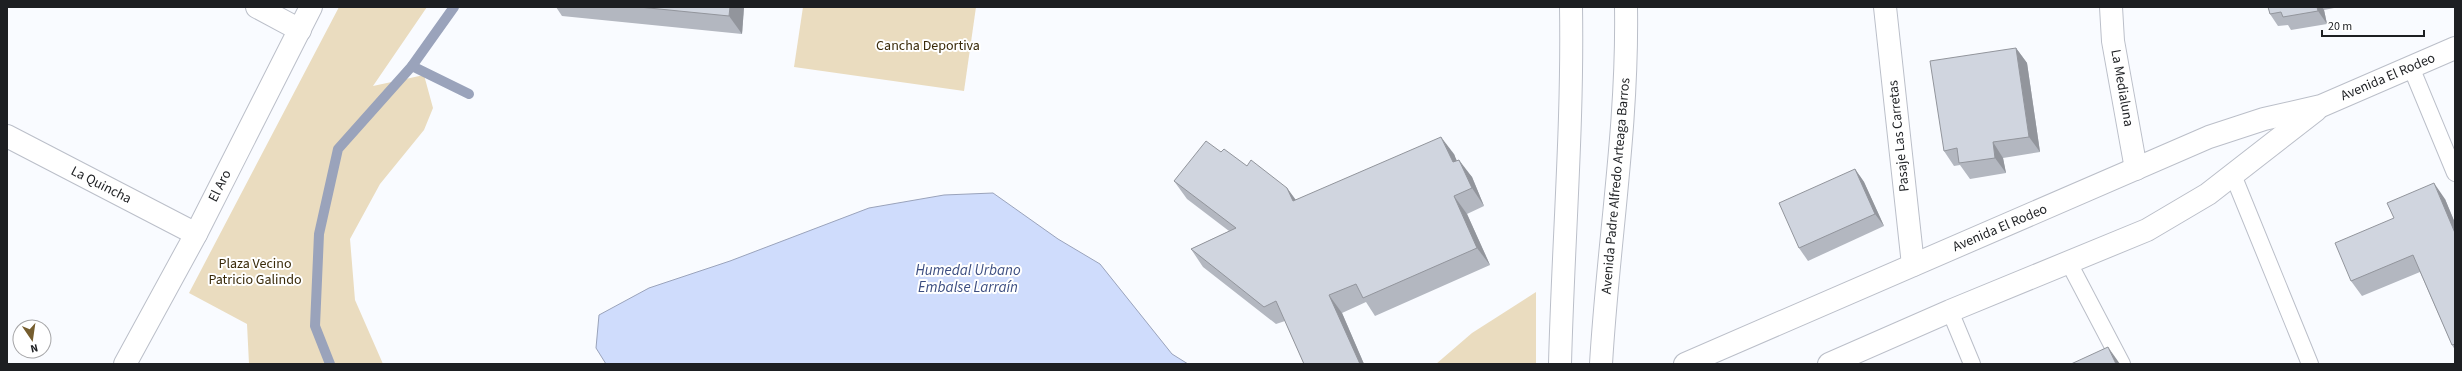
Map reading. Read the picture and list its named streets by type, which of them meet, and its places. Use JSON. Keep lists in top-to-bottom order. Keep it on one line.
{"streets":{"main road":["Avenida El Rodeo","La Medialuna","Pasaje Las Carretas","La Quincha","El Aro","Avenida Padre Alfredo Arteaga Barros"]},"crossings":[["Avenida El Rodeo","La Medialuna"],["Avenida El Rodeo","Pasaje Las Carretas"],["La Quincha","El Aro"]],"water":["Humedal Urbano Embalse Larraín"],"parks":["Cancha Deportiva","Plaza Vecino Patricio Galindo"],"scale_bar":"20 m","north":"bottom"}
